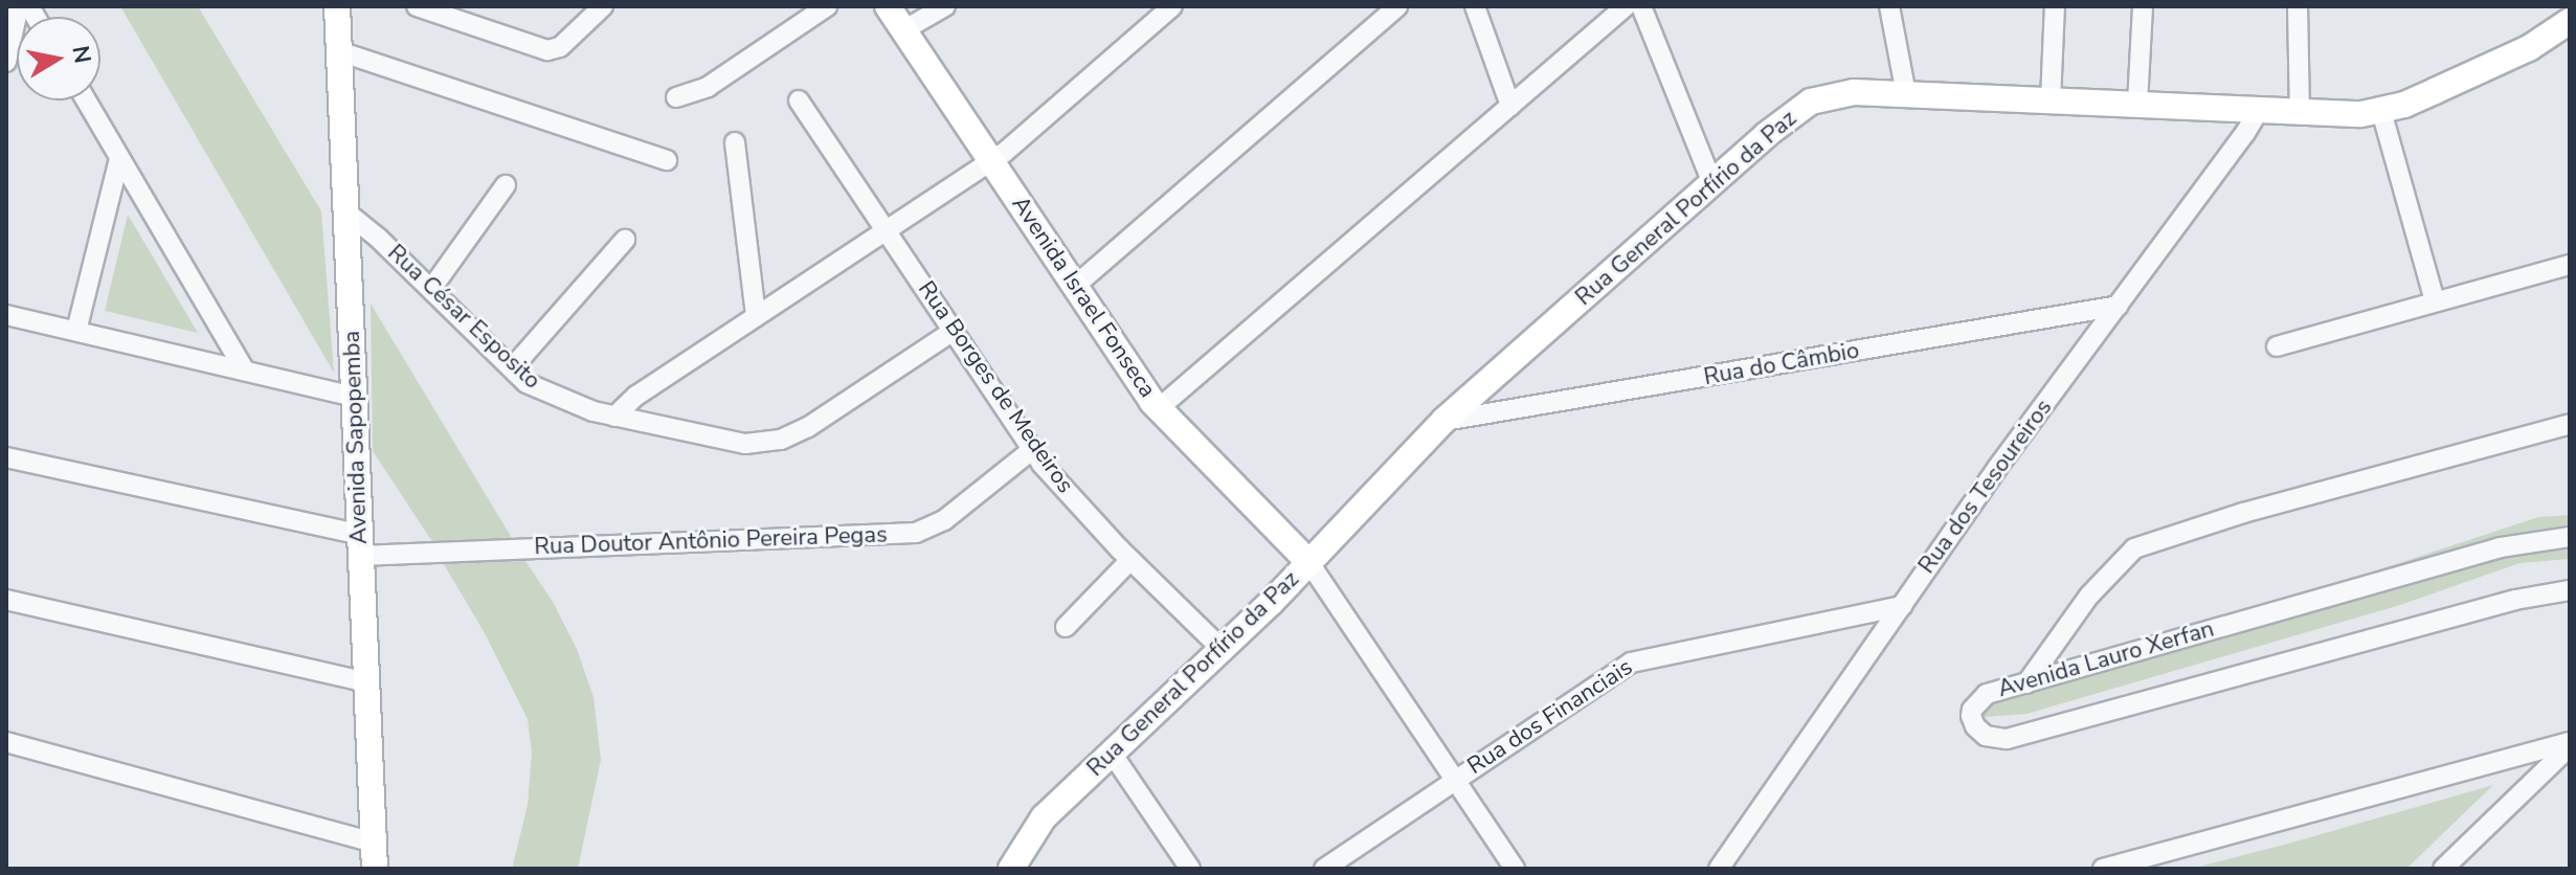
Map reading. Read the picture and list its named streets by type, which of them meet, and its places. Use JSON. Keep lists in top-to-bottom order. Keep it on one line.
{"streets":{"street":["Rua General Porfírio da Paz","Avenida Israel Fonseca","Rua César Esposito","Rua do Câmbio","Rua Borges de Medeiros","Avenida Sapopemba","Rua dos Tesoureiros","Rua Doutor Antônio Pereira Pegas","Avenida Lauro Xerfan","Rua dos Financiais"]},"crossings":[["Rua General Porfírio da Paz","Avenida Israel Fonseca"],["Rua General Porfírio da Paz","Rua do Câmbio"],["Rua General Porfírio da Paz","Rua Borges de Medeiros"],["Rua General Porfírio da Paz","Rua dos Tesoureiros"],["Rua César Esposito","Rua Borges de Medeiros"],["Rua César Esposito","Avenida Sapopemba"],["Rua do Câmbio","Rua dos Tesoureiros"],["Rua Borges de Medeiros","Rua Doutor Antônio Pereira Pegas"],["Avenida Sapopemba","Rua Doutor Antônio Pereira Pegas"],["Rua dos Tesoureiros","Rua dos Financiais"]],"north":"right"}
